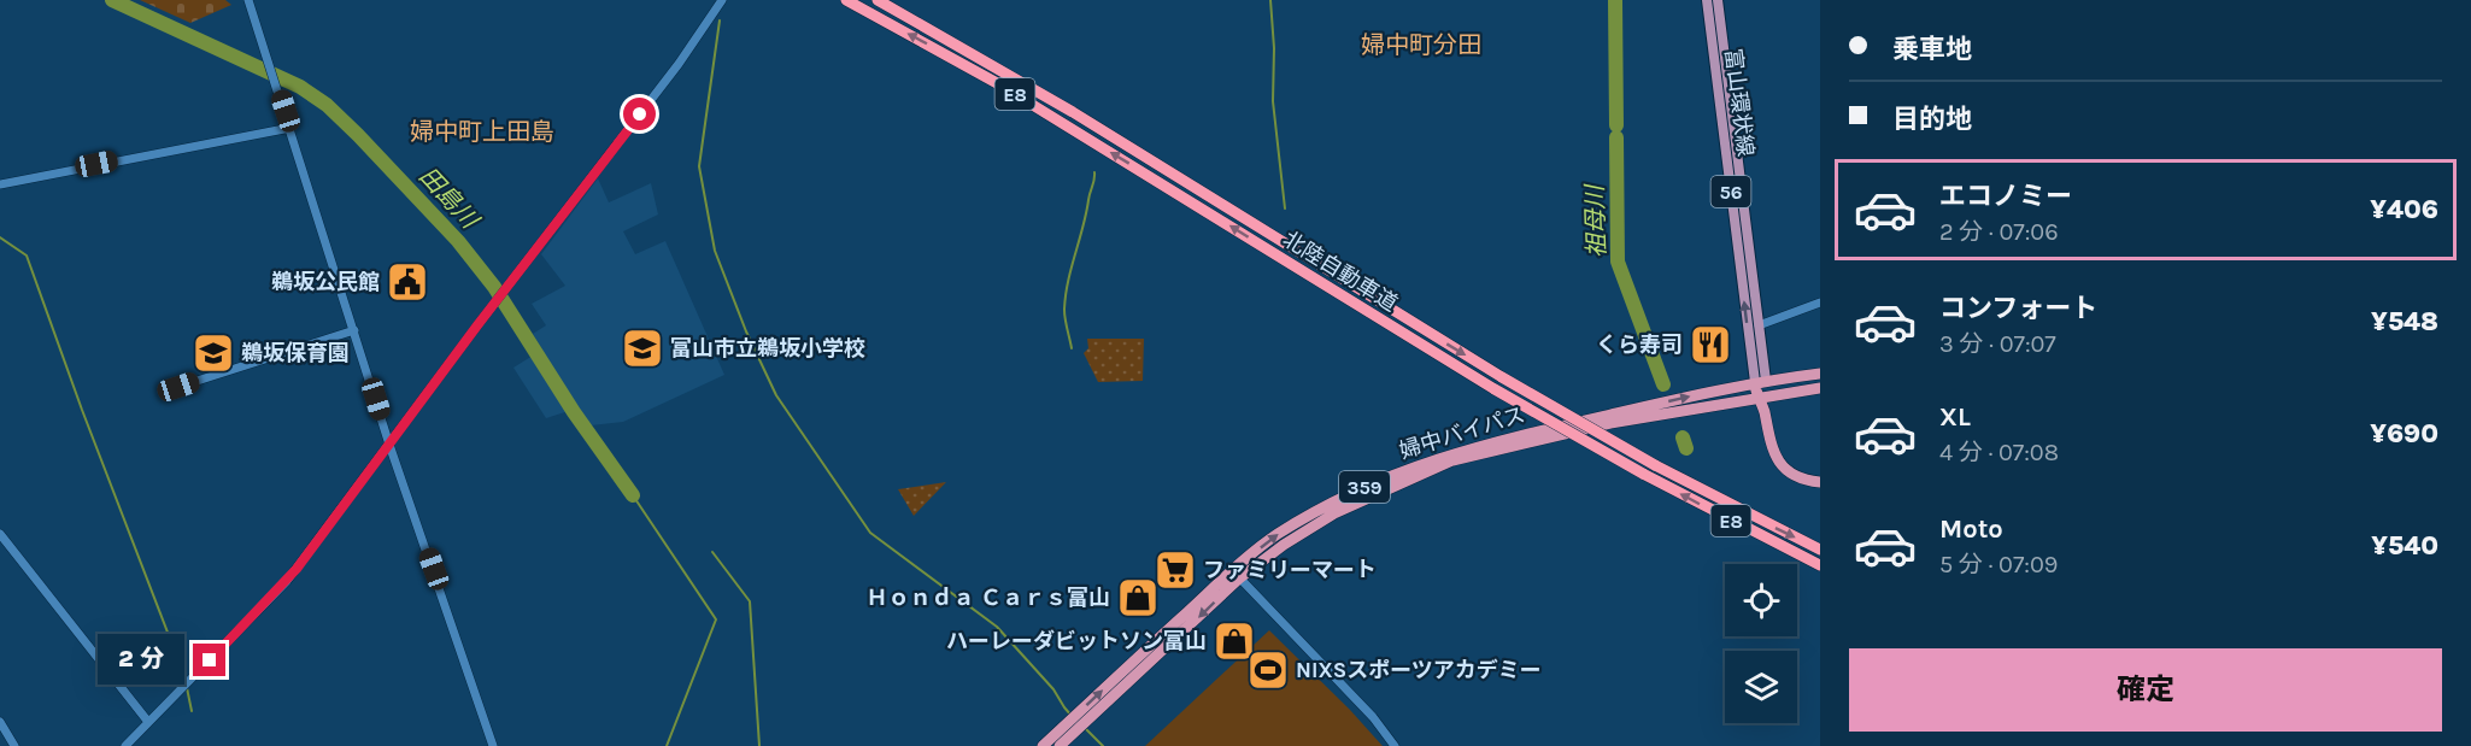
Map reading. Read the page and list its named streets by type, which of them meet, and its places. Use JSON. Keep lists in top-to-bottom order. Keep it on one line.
{"streets":{"highway":["E8","北陸自動車道","婦中バイパス","359"],"main road":["富山環状線","56"]},"crossings":[["富山環状線","婦中バイパス"],["富山環状線","359"],["婦中バイパス","359"]],"districts":["婦中町分田","婦中町上田島"],"water":["田島川","祖母川"],"places":{"public building":["鵜坂公民館"],"restaurant":["くら寿司"],"school or university":["富山市立鵜坂小学校","鵜坂保育園"],"supermarket":["ファミリーマート"],"shop":["Ｈｏｎｄａ Ｃａｒｓ富山","ハーレーダビットソン富山"],"sports":["NIXSスポーツアカデミー"]},"page":{"banner":["乗車地","目的地"],"list":[{"name":"エコノミー","note":"2 分 · 07:06","value":"¥406"},{"name":"コンフォート","note":"3 分 · 07:07","value":"¥548"},{"name":"XL","note":"4 分 · 07:08","value":"¥690"},{"name":"Moto","note":"5 分 · 07:09","value":"¥540"}],"bubble":"2 分","buttons":"確定"}}
